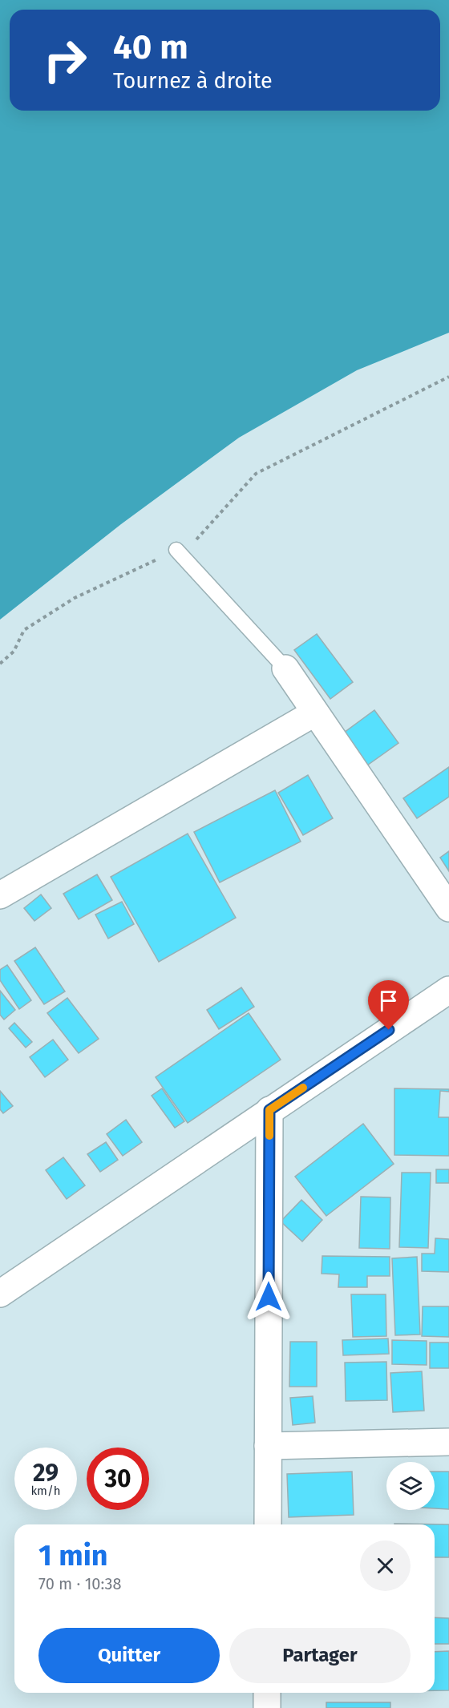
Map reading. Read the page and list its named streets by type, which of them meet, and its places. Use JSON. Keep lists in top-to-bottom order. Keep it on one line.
{"page":{"turn":["40 m","Tournez à droite"],"speed":"29 km/h","limit":"30","heading":["1 min","70 m · 10:38"],"buttons":["Quitter","Partager"]}}
